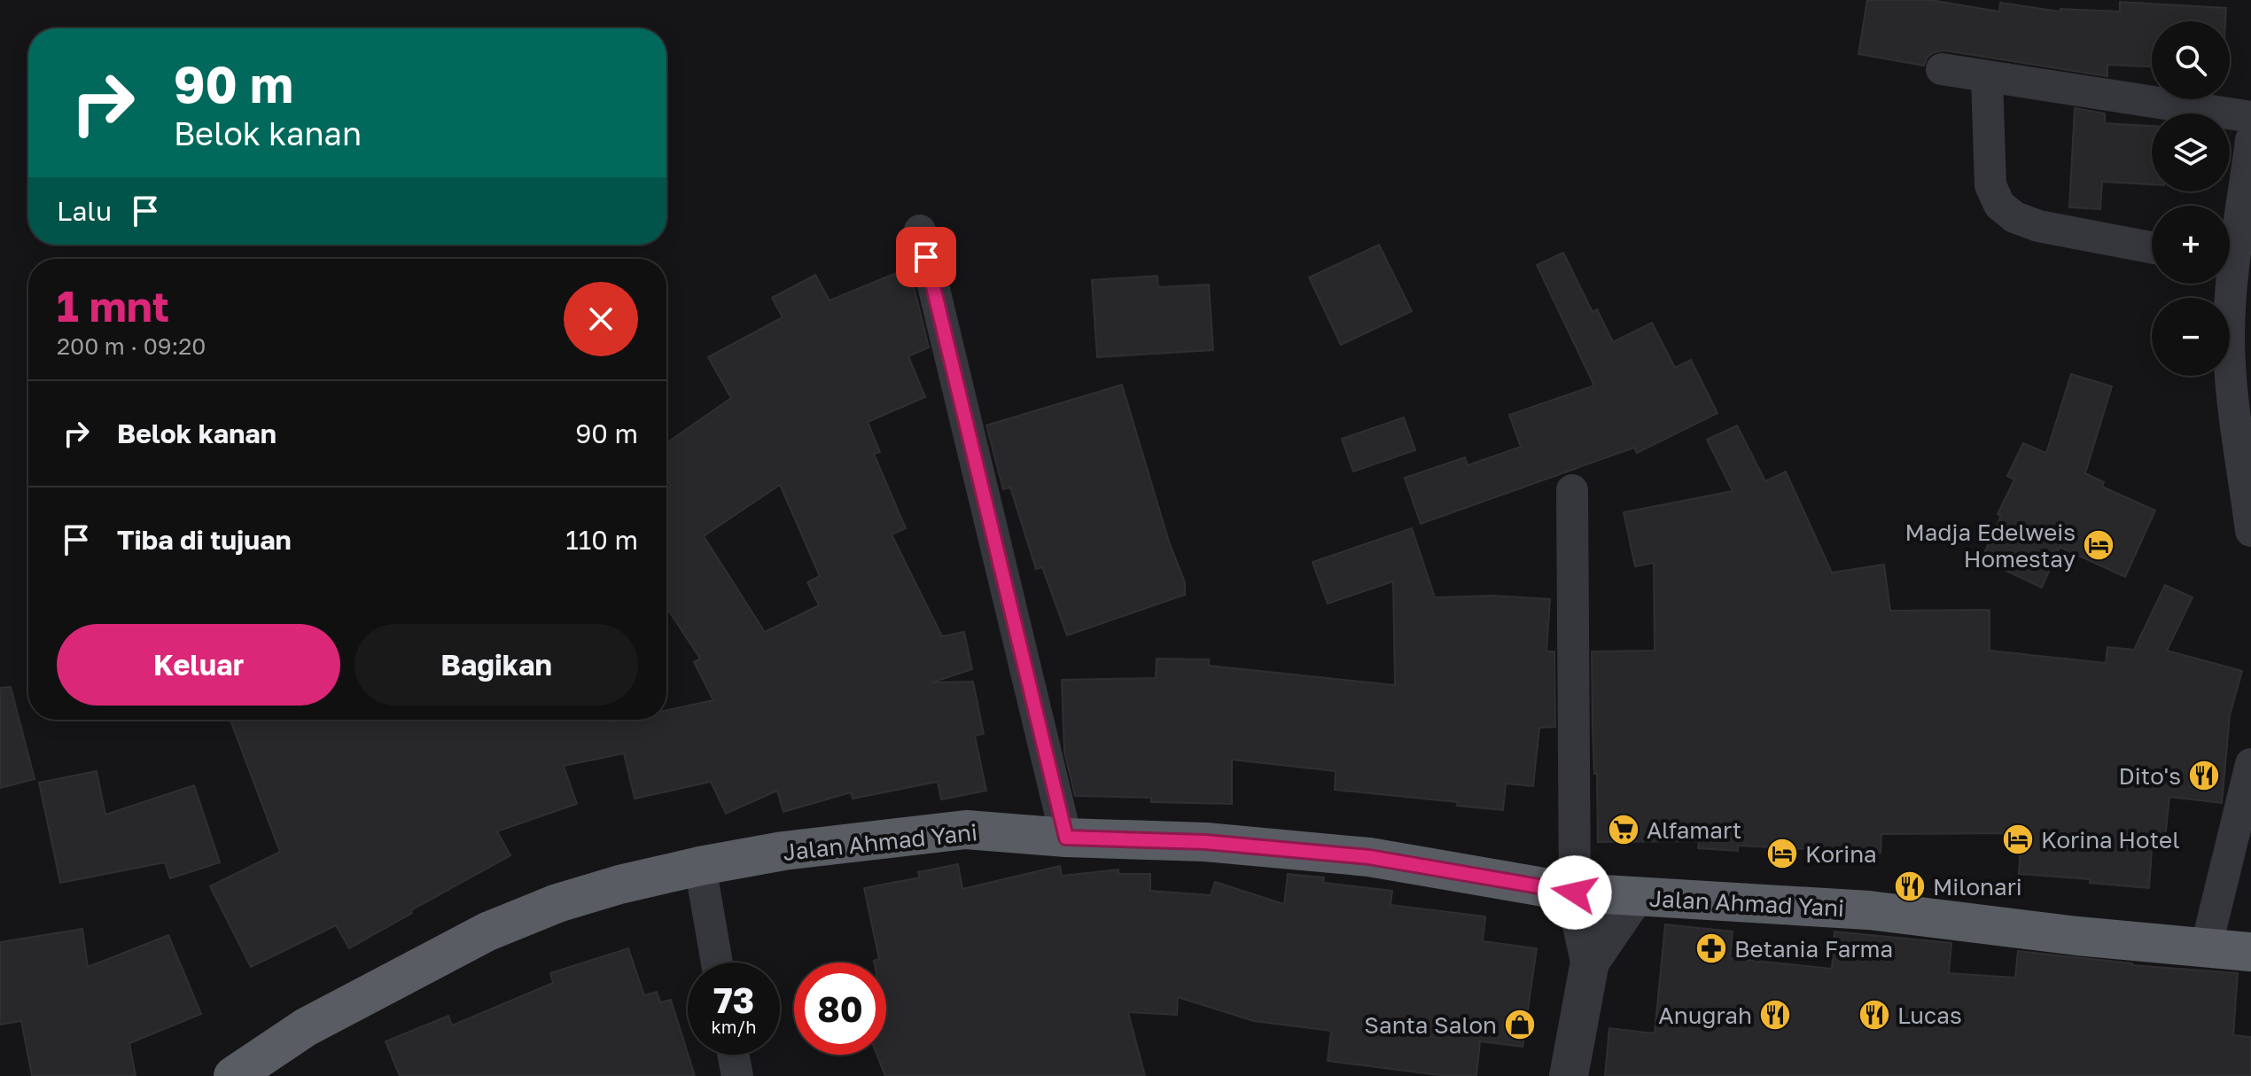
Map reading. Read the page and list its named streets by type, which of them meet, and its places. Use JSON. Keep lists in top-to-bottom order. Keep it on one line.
{"streets":{"highway":["Jalan Ahmad Yani"]},"places":{"hotel":["Madja Edelweis Homestay","Korina Hotel","Korina"],"restaurant":["Dito's","Milonari","Anugrah","Lucas"],"supermarket":["Alfamart"],"pharmacy":["Betania Farma"],"shop":["Santa Salon"]},"page":{"map_buttons":["+","−"],"turn":["90 m","Belok kanan"],"then":"Lalu","heading":["1 mnt","200 m · 09:20"],"list":[{"name":"Belok kanan","value":"90 m"},{"name":"Tiba di tujuan","value":"110 m"}],"buttons":["Keluar","Bagikan"],"speed":"73 km/h","limit":"80"}}
